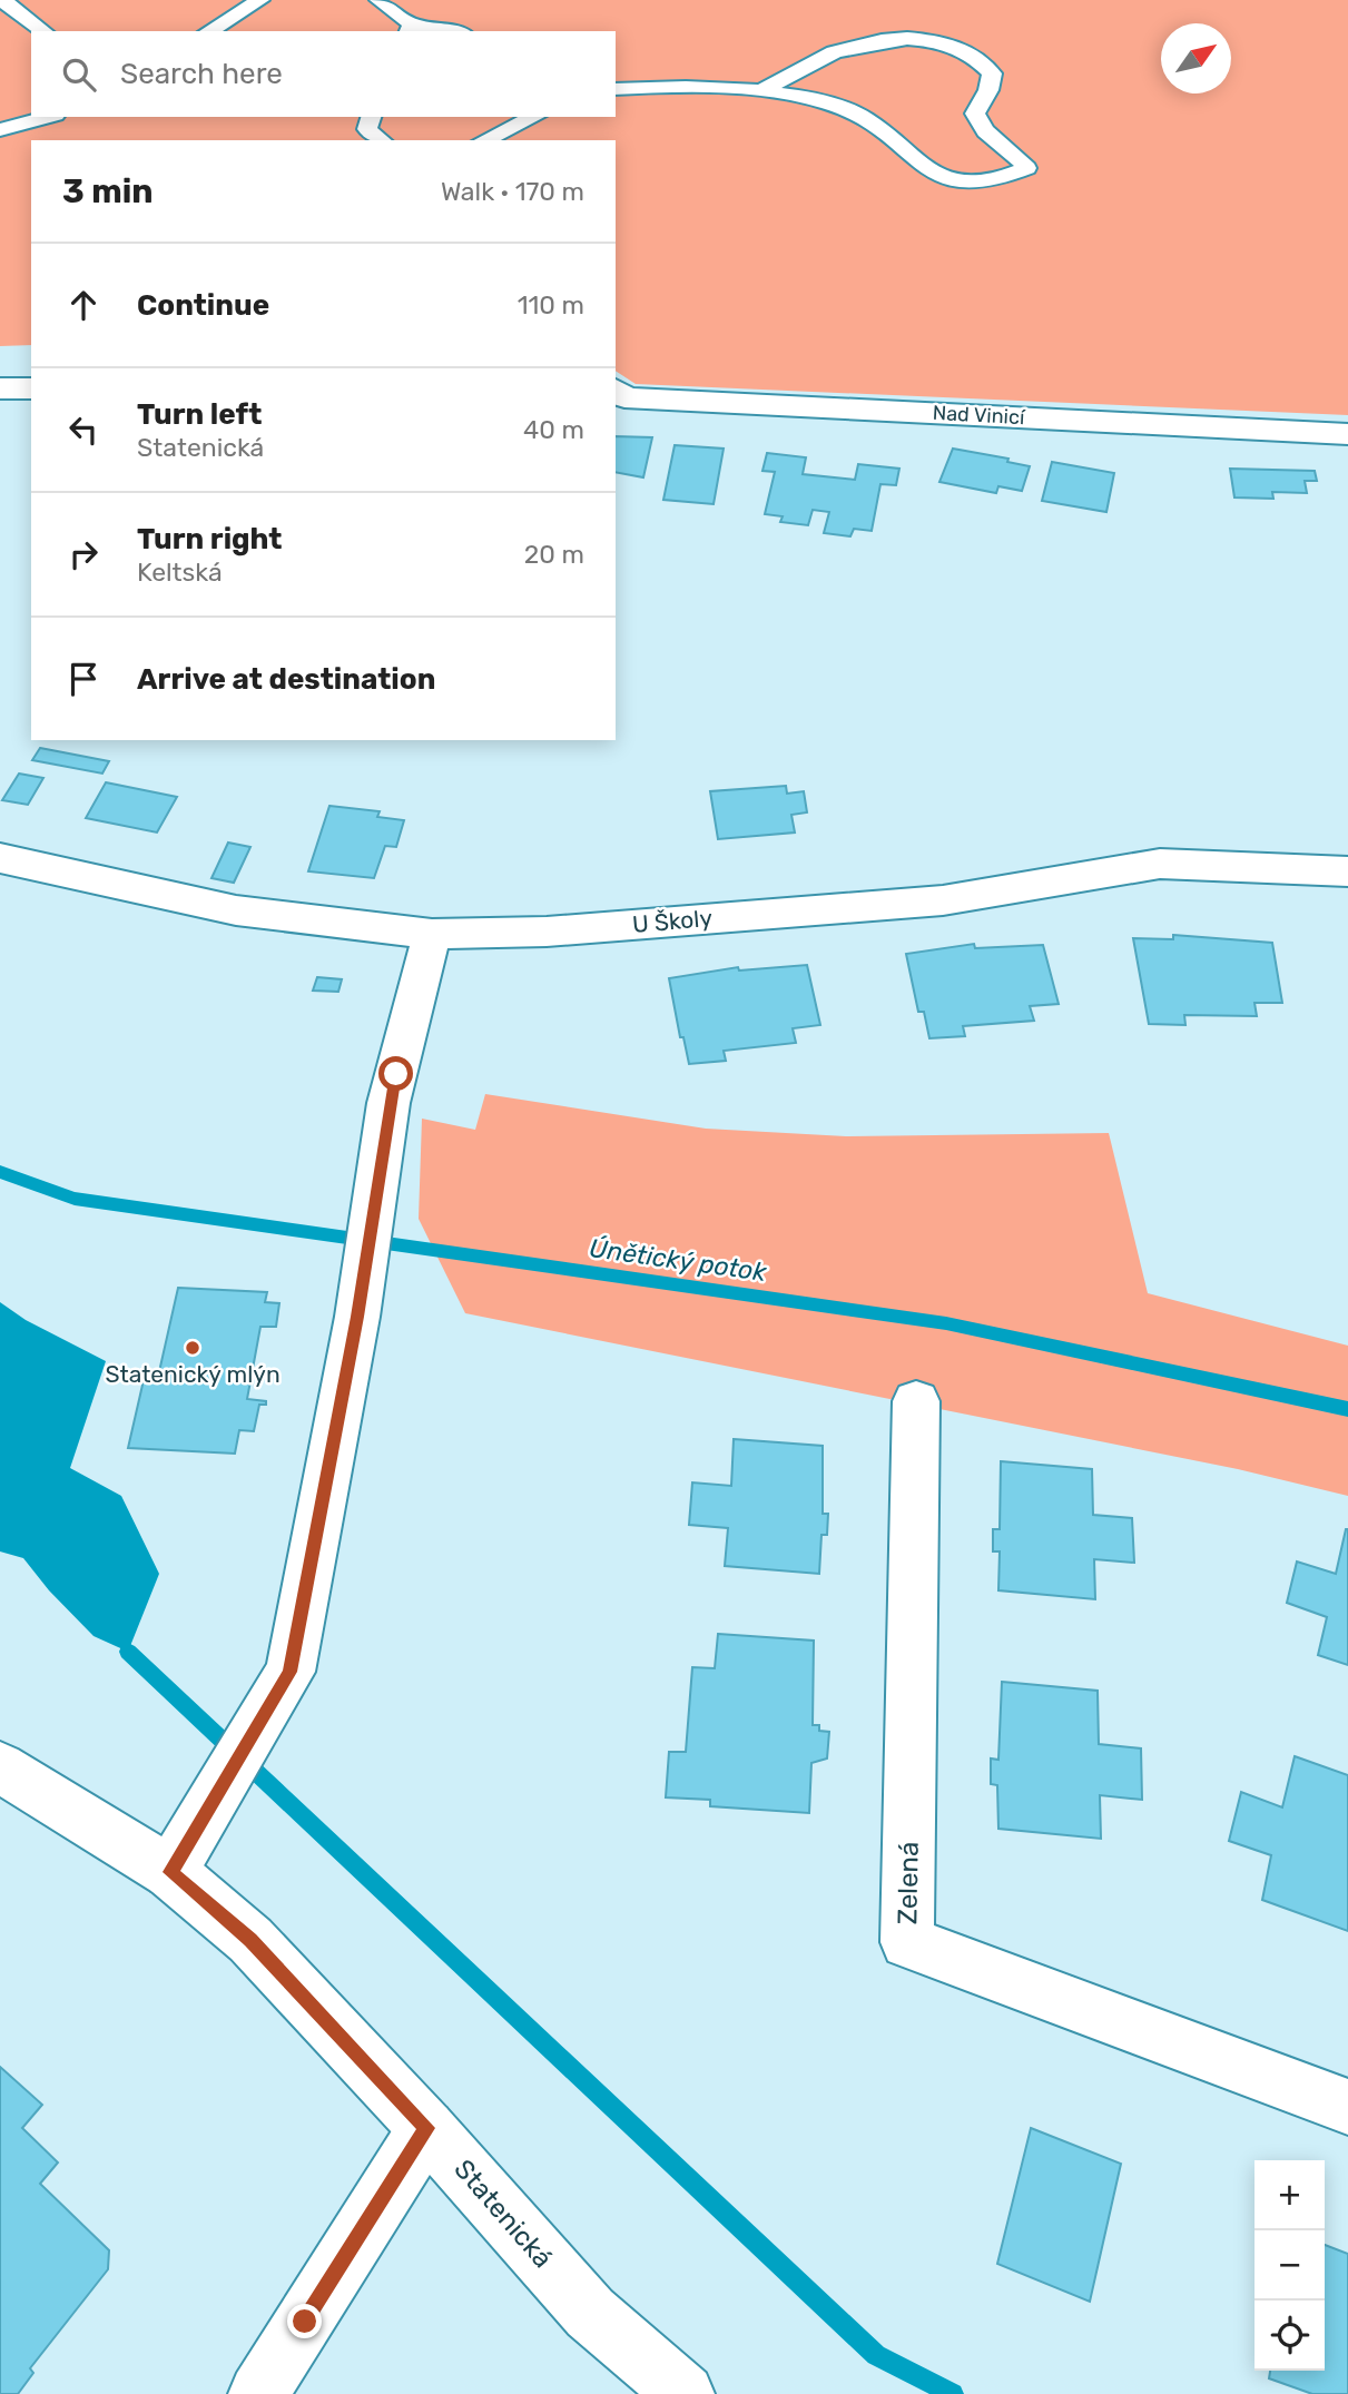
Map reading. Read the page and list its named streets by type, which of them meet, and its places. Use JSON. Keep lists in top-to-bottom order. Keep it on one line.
{"streets":{"street":["Nad Vinicí","U Školy","Zelená","Statenická"]},"water":["Únětický potok"],"places":["Statenický mlýn"],"north":"top right","page":{"search":"Search here","heading":["3 min","Walk · 170 m"],"list":[["Continue","110 m"],["Turn left","Statenická","40 m"],["Turn right","Keltská","20 m"],"Arrive at destination"],"map_buttons":["+","−"]}}
